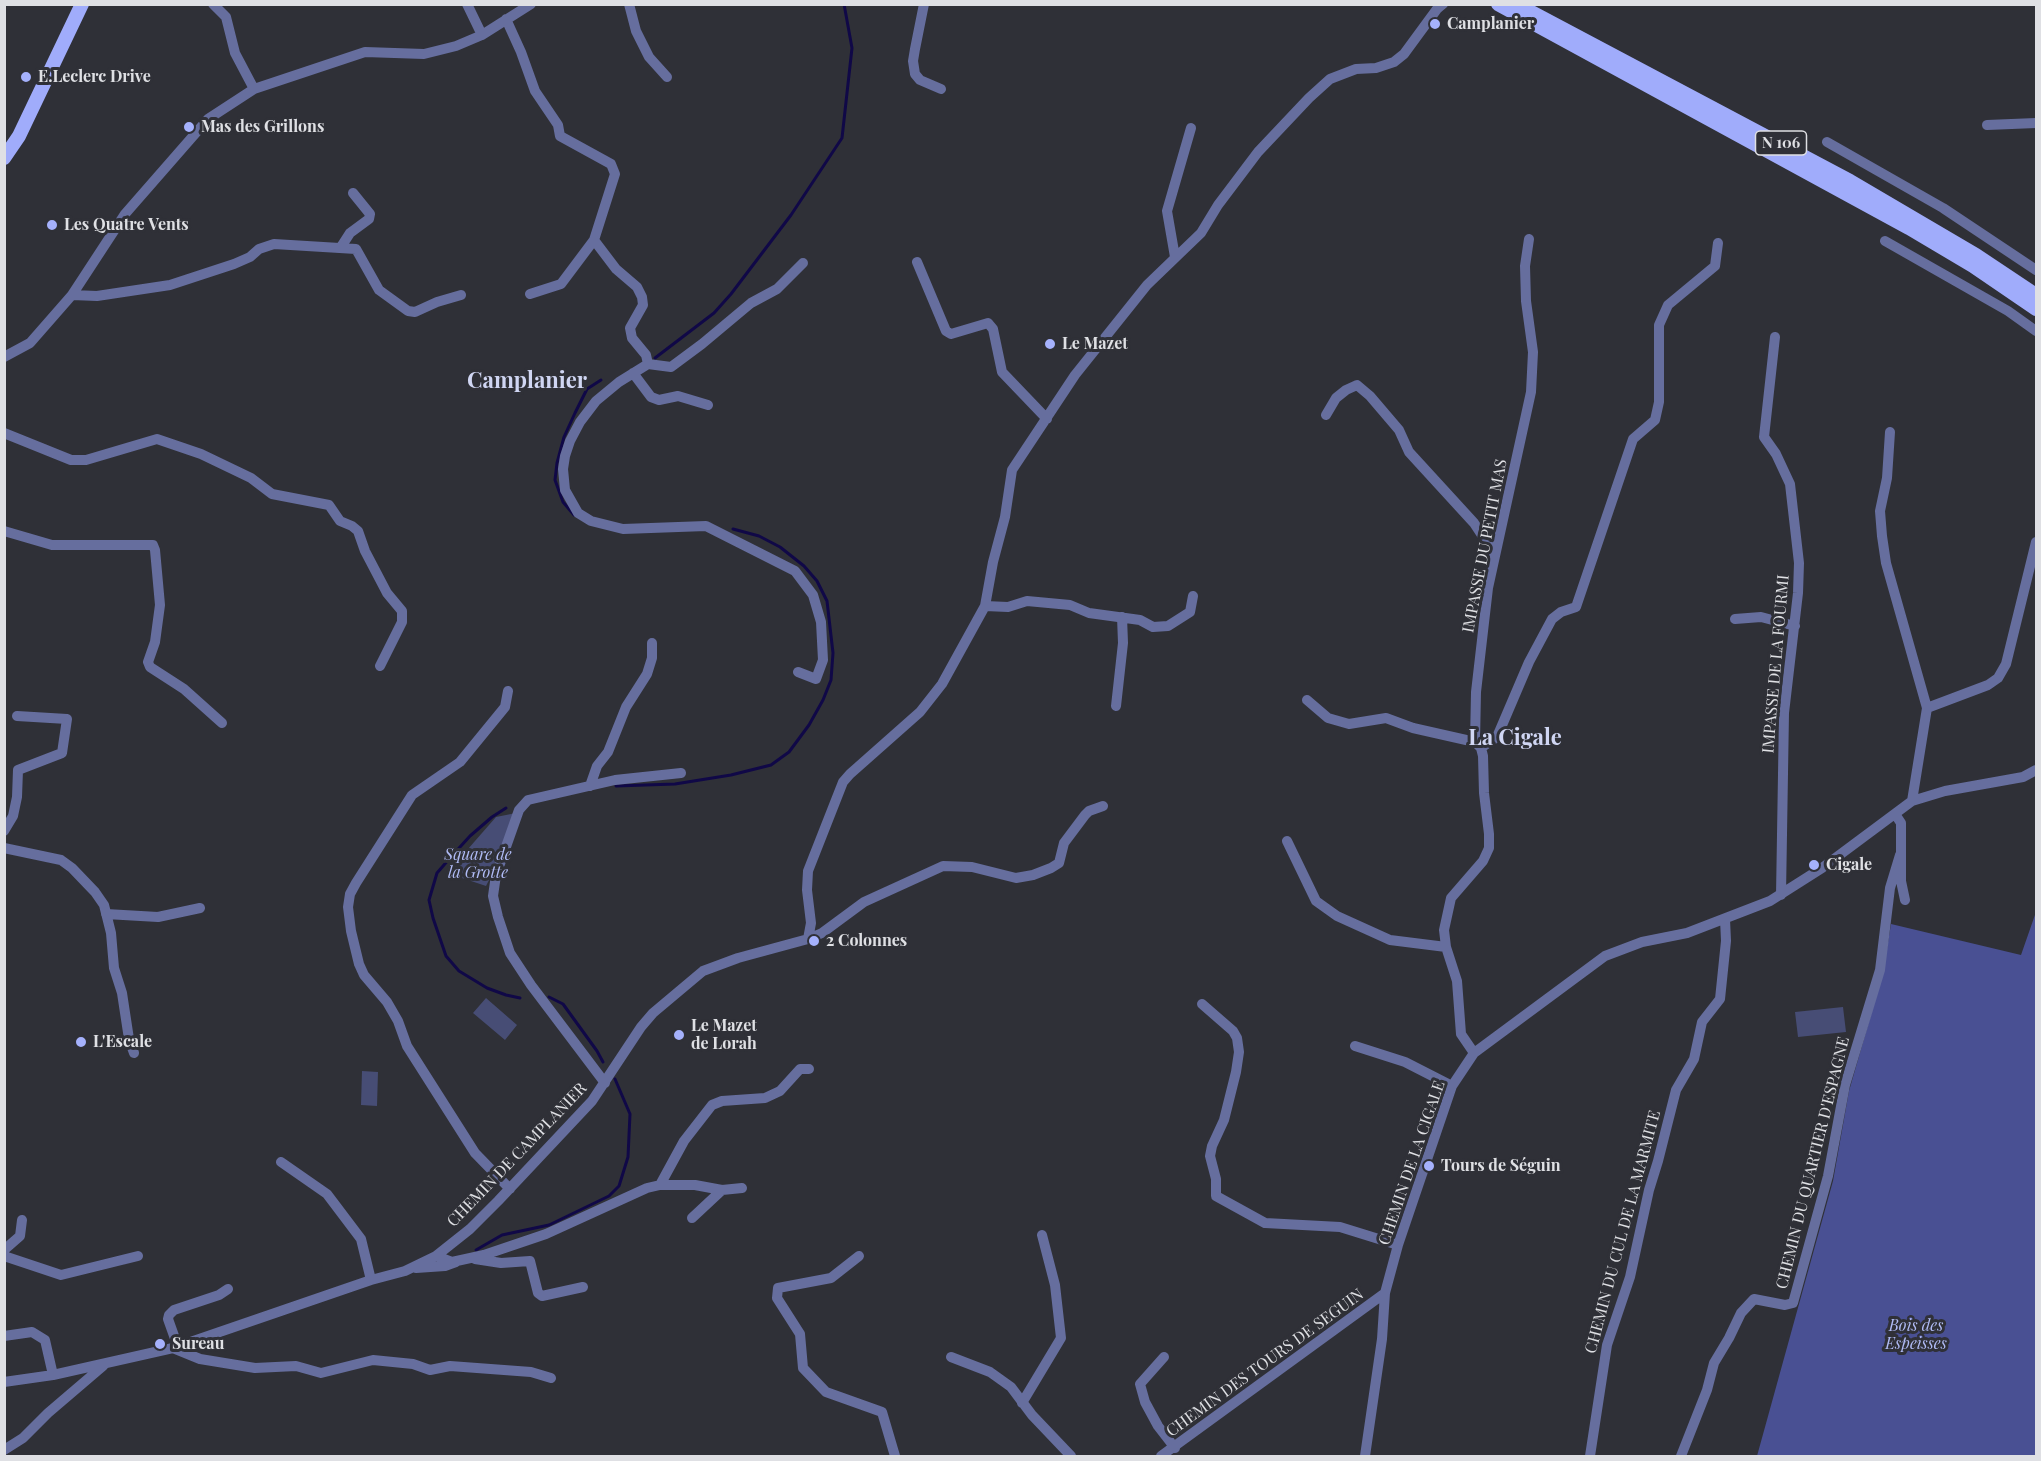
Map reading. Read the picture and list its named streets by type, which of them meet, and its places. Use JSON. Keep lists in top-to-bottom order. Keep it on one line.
{"streets":{"main road":["N 106"],"street":["IMPASSE DU PETIT MAS","IMPASSE DE LA FOURMI","CHEMIN DE CAMPLANIER","CHEMIN DE LA CIGALE","CHEMIN DU QUARTIER D'ESPAGNE","CHEMIN DU CUL DE LA MARMITE","CHEMIN DES TOURS DE SEGUIN"]},"crossings":[["IMPASSE DU PETIT MAS","CHEMIN DE LA CIGALE"],["IMPASSE DE LA FOURMI","CHEMIN DE LA CIGALE"],["CHEMIN DE LA CIGALE","CHEMIN DU CUL DE LA MARMITE"],["CHEMIN DE LA CIGALE","CHEMIN DES TOURS DE SEGUIN"]],"districts":["Camplanier","La Cigale"],"parks":["Square de la Grotte","Bois des Espeisses"],"places":["Camplanier","E.Leclerc Drive","Mas des Grillons","Les Quatre Vents","Le Mazet","Cigale","2 Colonnes","Le Mazet de Lorah","L'Escale","Tours de Séguin","Sureau"]}
